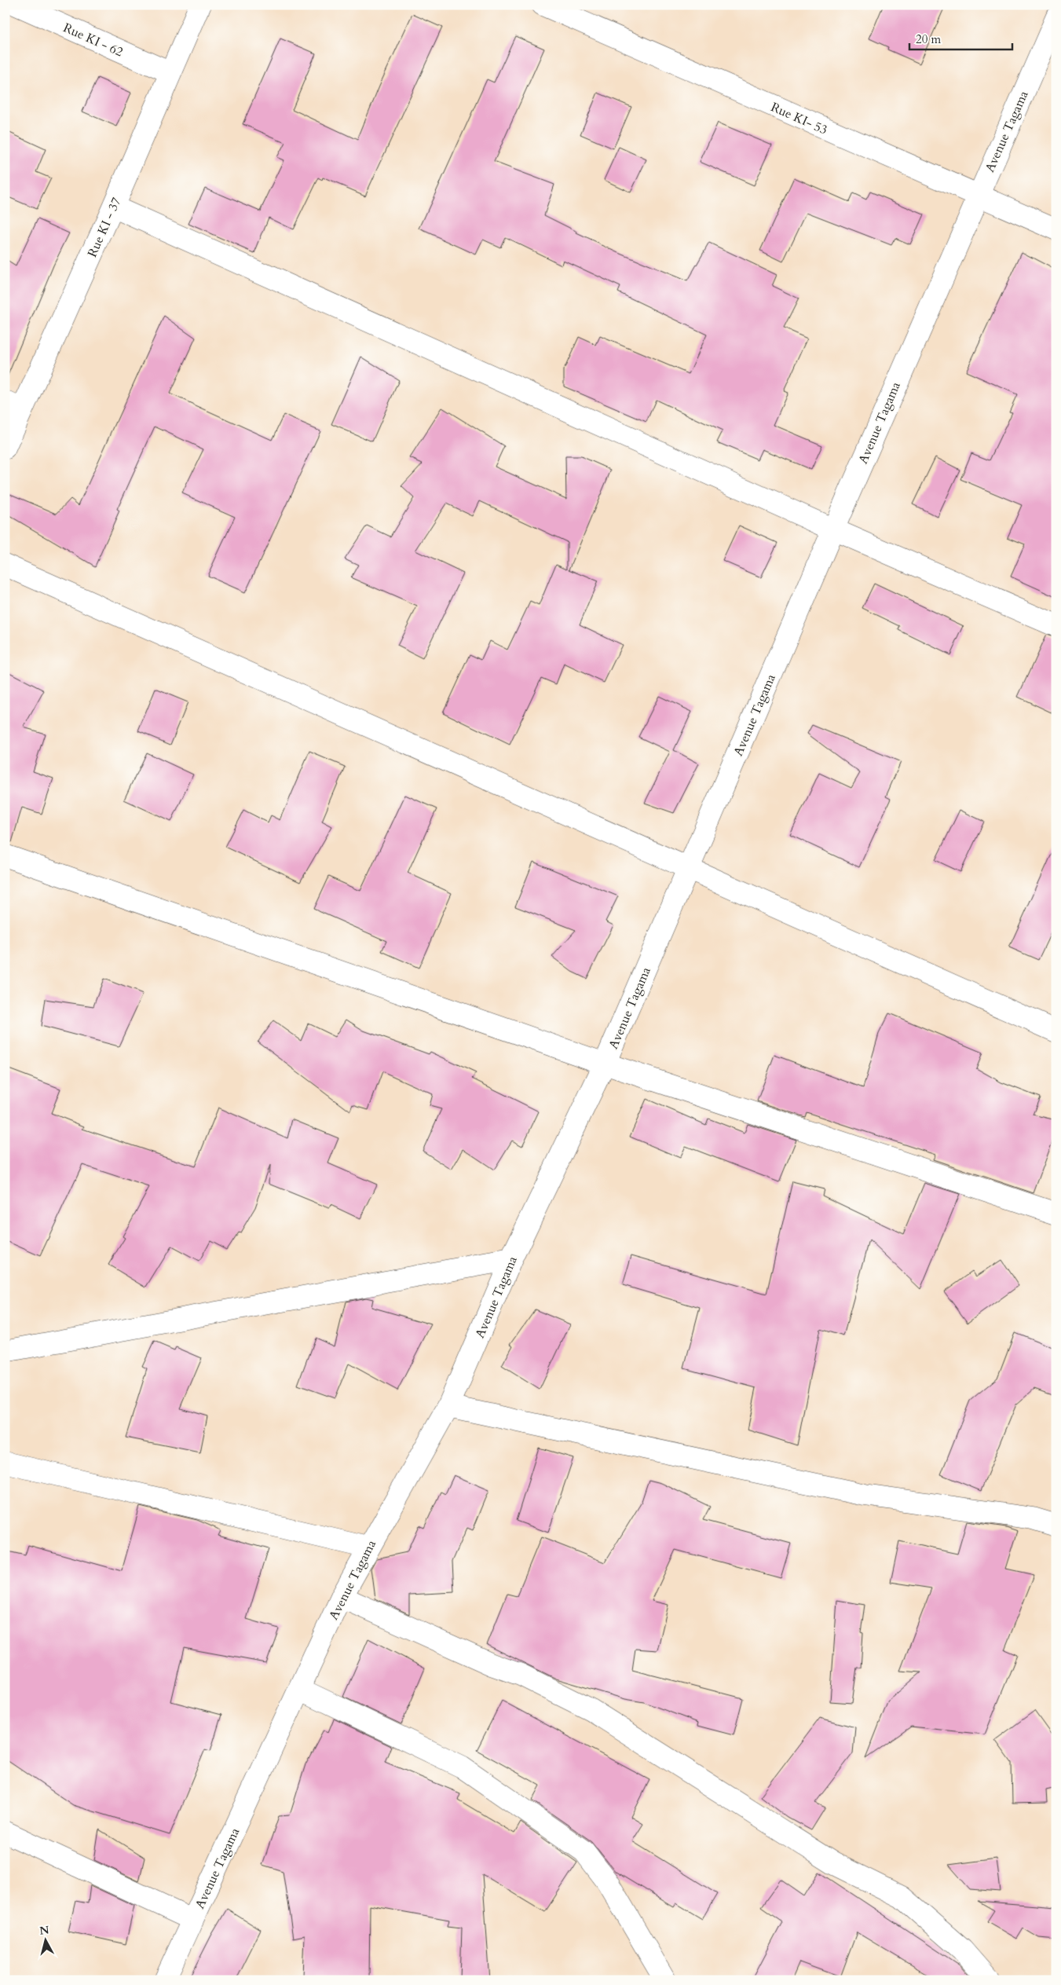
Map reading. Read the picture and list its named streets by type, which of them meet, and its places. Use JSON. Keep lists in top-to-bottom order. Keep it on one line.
{"streets":{"street":["Rue KI - 62","Rue KI- 53","Avenue Tagama","Rue KI - 37"]},"crossings":[["Rue KI - 62","Rue KI - 37"],["Rue KI- 53","Avenue Tagama"]],"scale_bar":"20 m","north":"top"}
